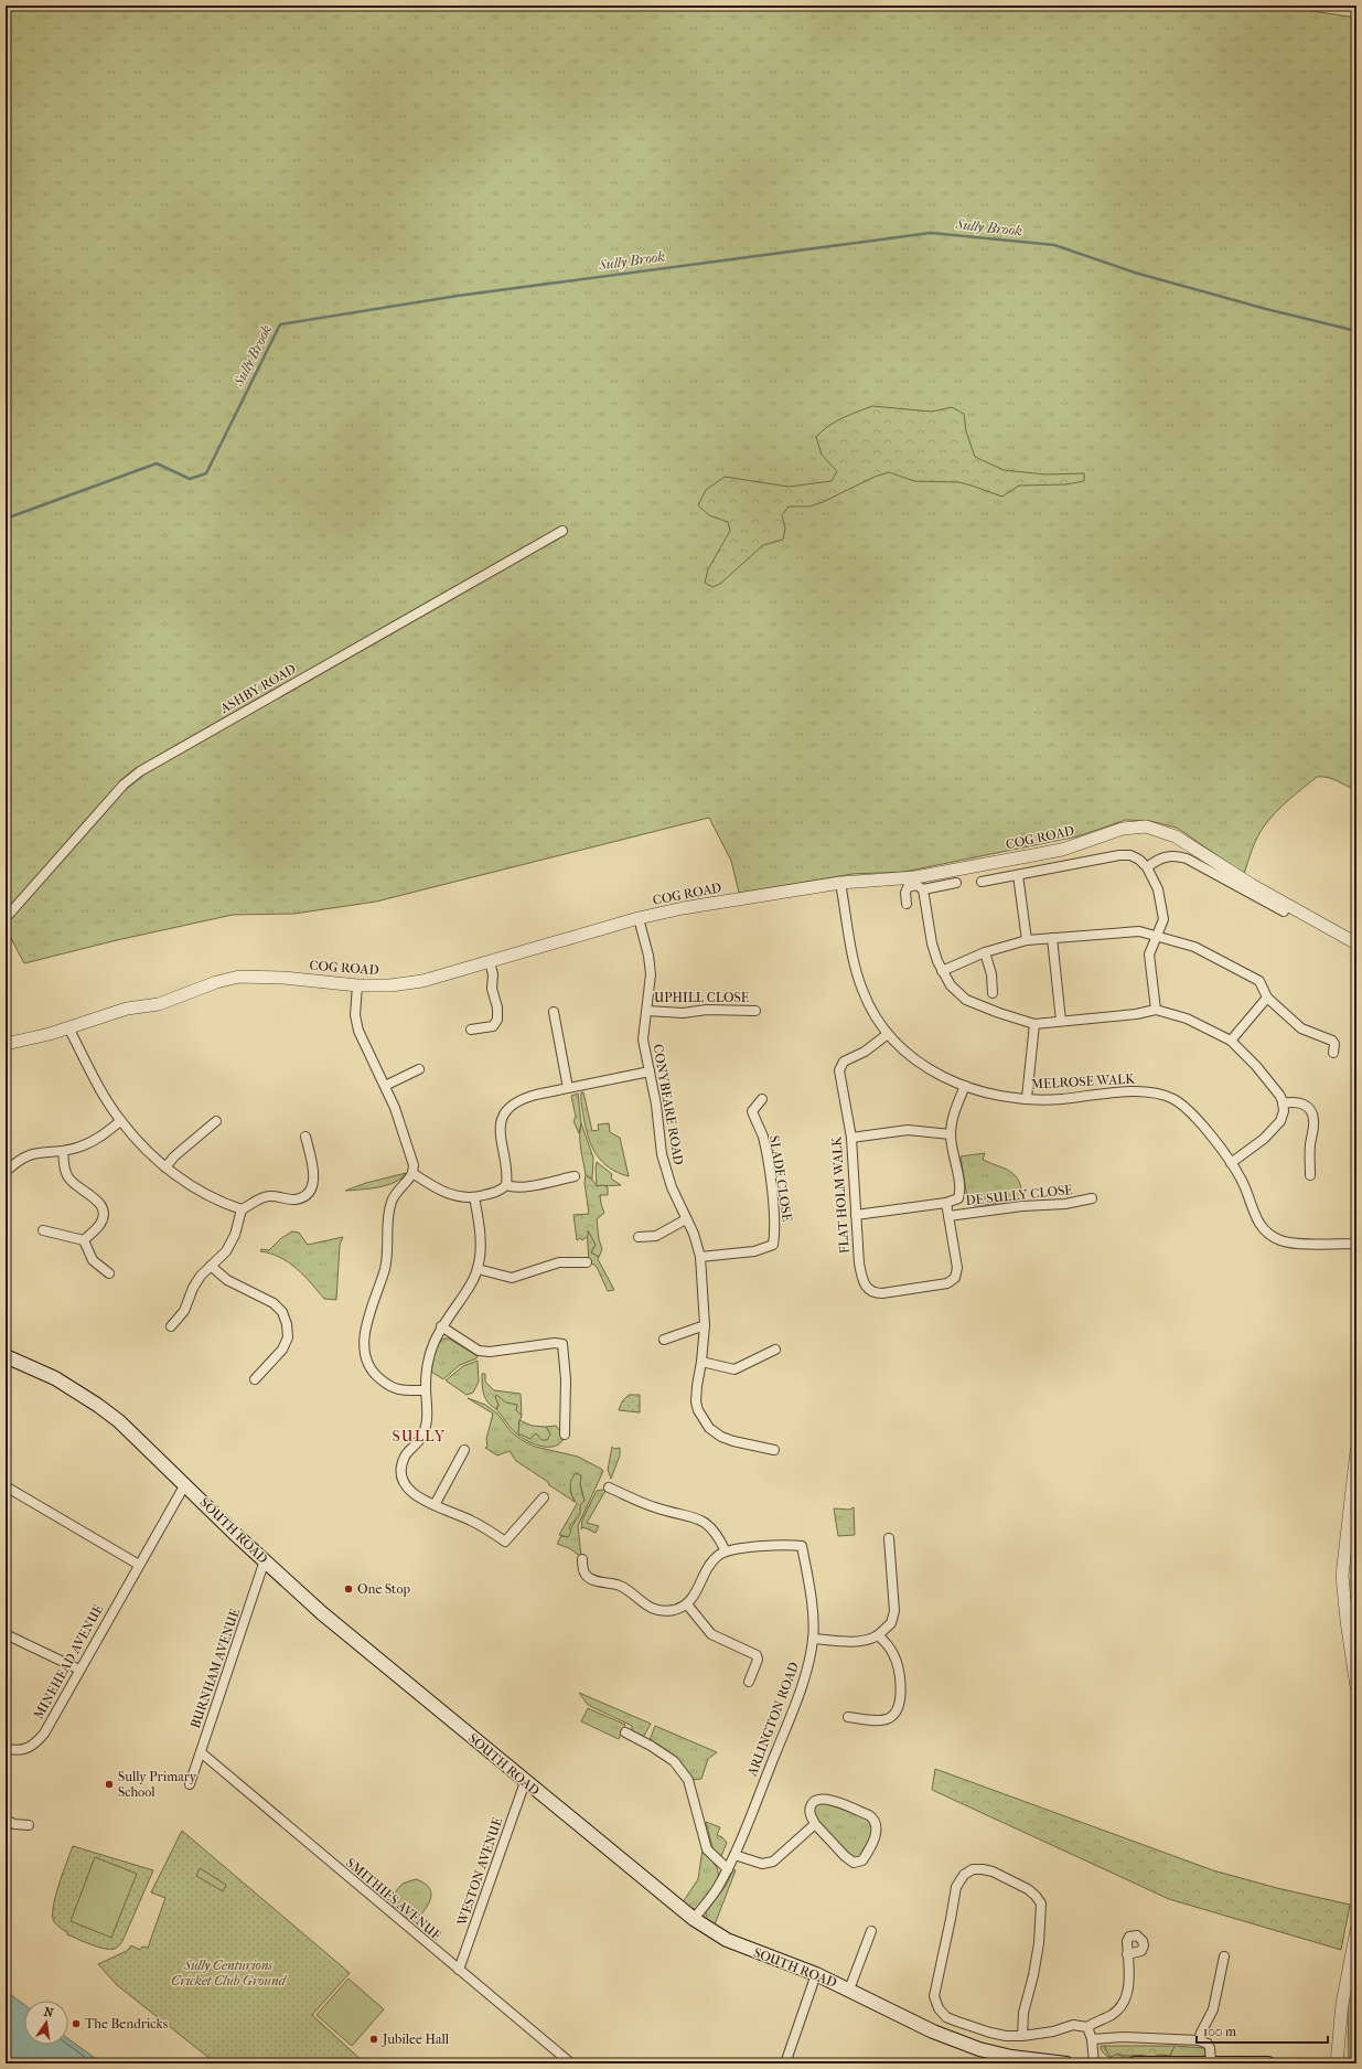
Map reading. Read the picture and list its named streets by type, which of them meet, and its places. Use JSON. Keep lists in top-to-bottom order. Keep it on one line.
{"streets":{"main road":["SOUTH ROAD"],"street":["ASHBY ROAD","COG ROAD","UPHILL CLOSE","MELROSE WALK","CONYBEARE ROAD","SLADE CLOSE","FLAT HOLM WALK","DE SULLY CLOSE","MINEHEAD AVENUE","BURNHAM AVENUE","ARLINGTON ROAD","WESTON AVENUE","SMITHIES AVENUE"]},"crossings":[["COG ROAD","MELROSE WALK"],["COG ROAD","CONYBEARE ROAD"],["UPHILL CLOSE","CONYBEARE ROAD"],["MELROSE WALK","FLAT HOLM WALK"],["CONYBEARE ROAD","SLADE CLOSE"],["FLAT HOLM WALK","DE SULLY CLOSE"],["SOUTH ROAD","MINEHEAD AVENUE"],["SOUTH ROAD","BURNHAM AVENUE"],["SOUTH ROAD","ARLINGTON ROAD"],["SOUTH ROAD","WESTON AVENUE"],["BURNHAM AVENUE","SMITHIES AVENUE"],["WESTON AVENUE","SMITHIES AVENUE"]],"districts":["SULLY"],"water":["Sully Brook"],"parks":["Sully Centurions Cricket Club Ground"],"places":["One Stop","Sully Primary School","The Bendricks","Jubilee Hall"],"scale_bar":"100 m","north":"top"}
